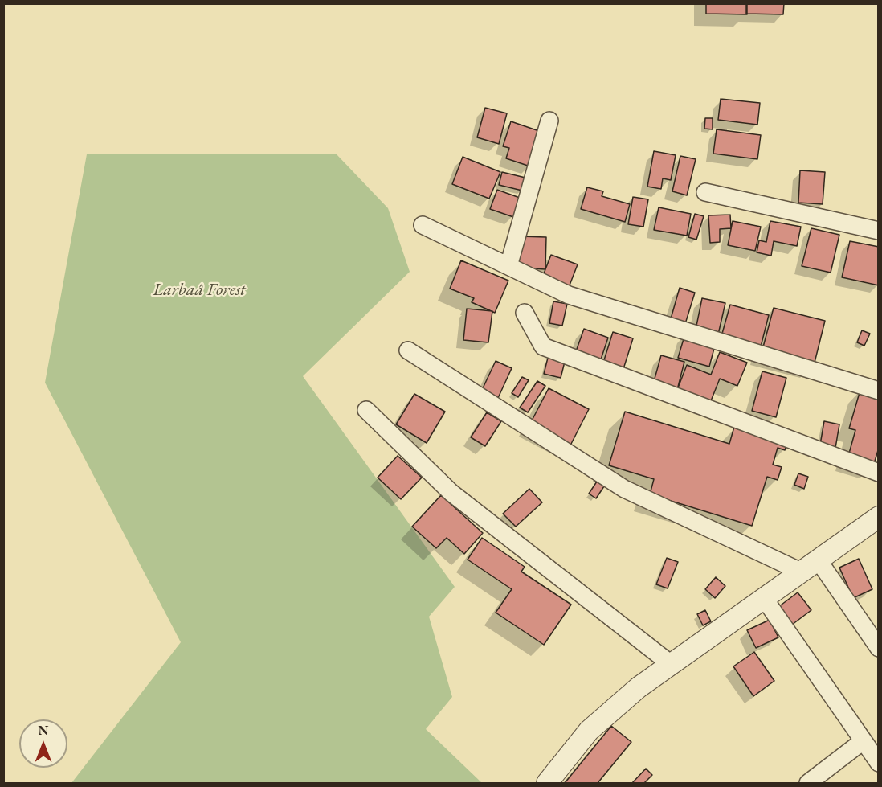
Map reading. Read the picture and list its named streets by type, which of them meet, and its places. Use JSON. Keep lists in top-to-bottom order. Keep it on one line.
{"parks":["Larbaâ Forest"],"north":"top"}
